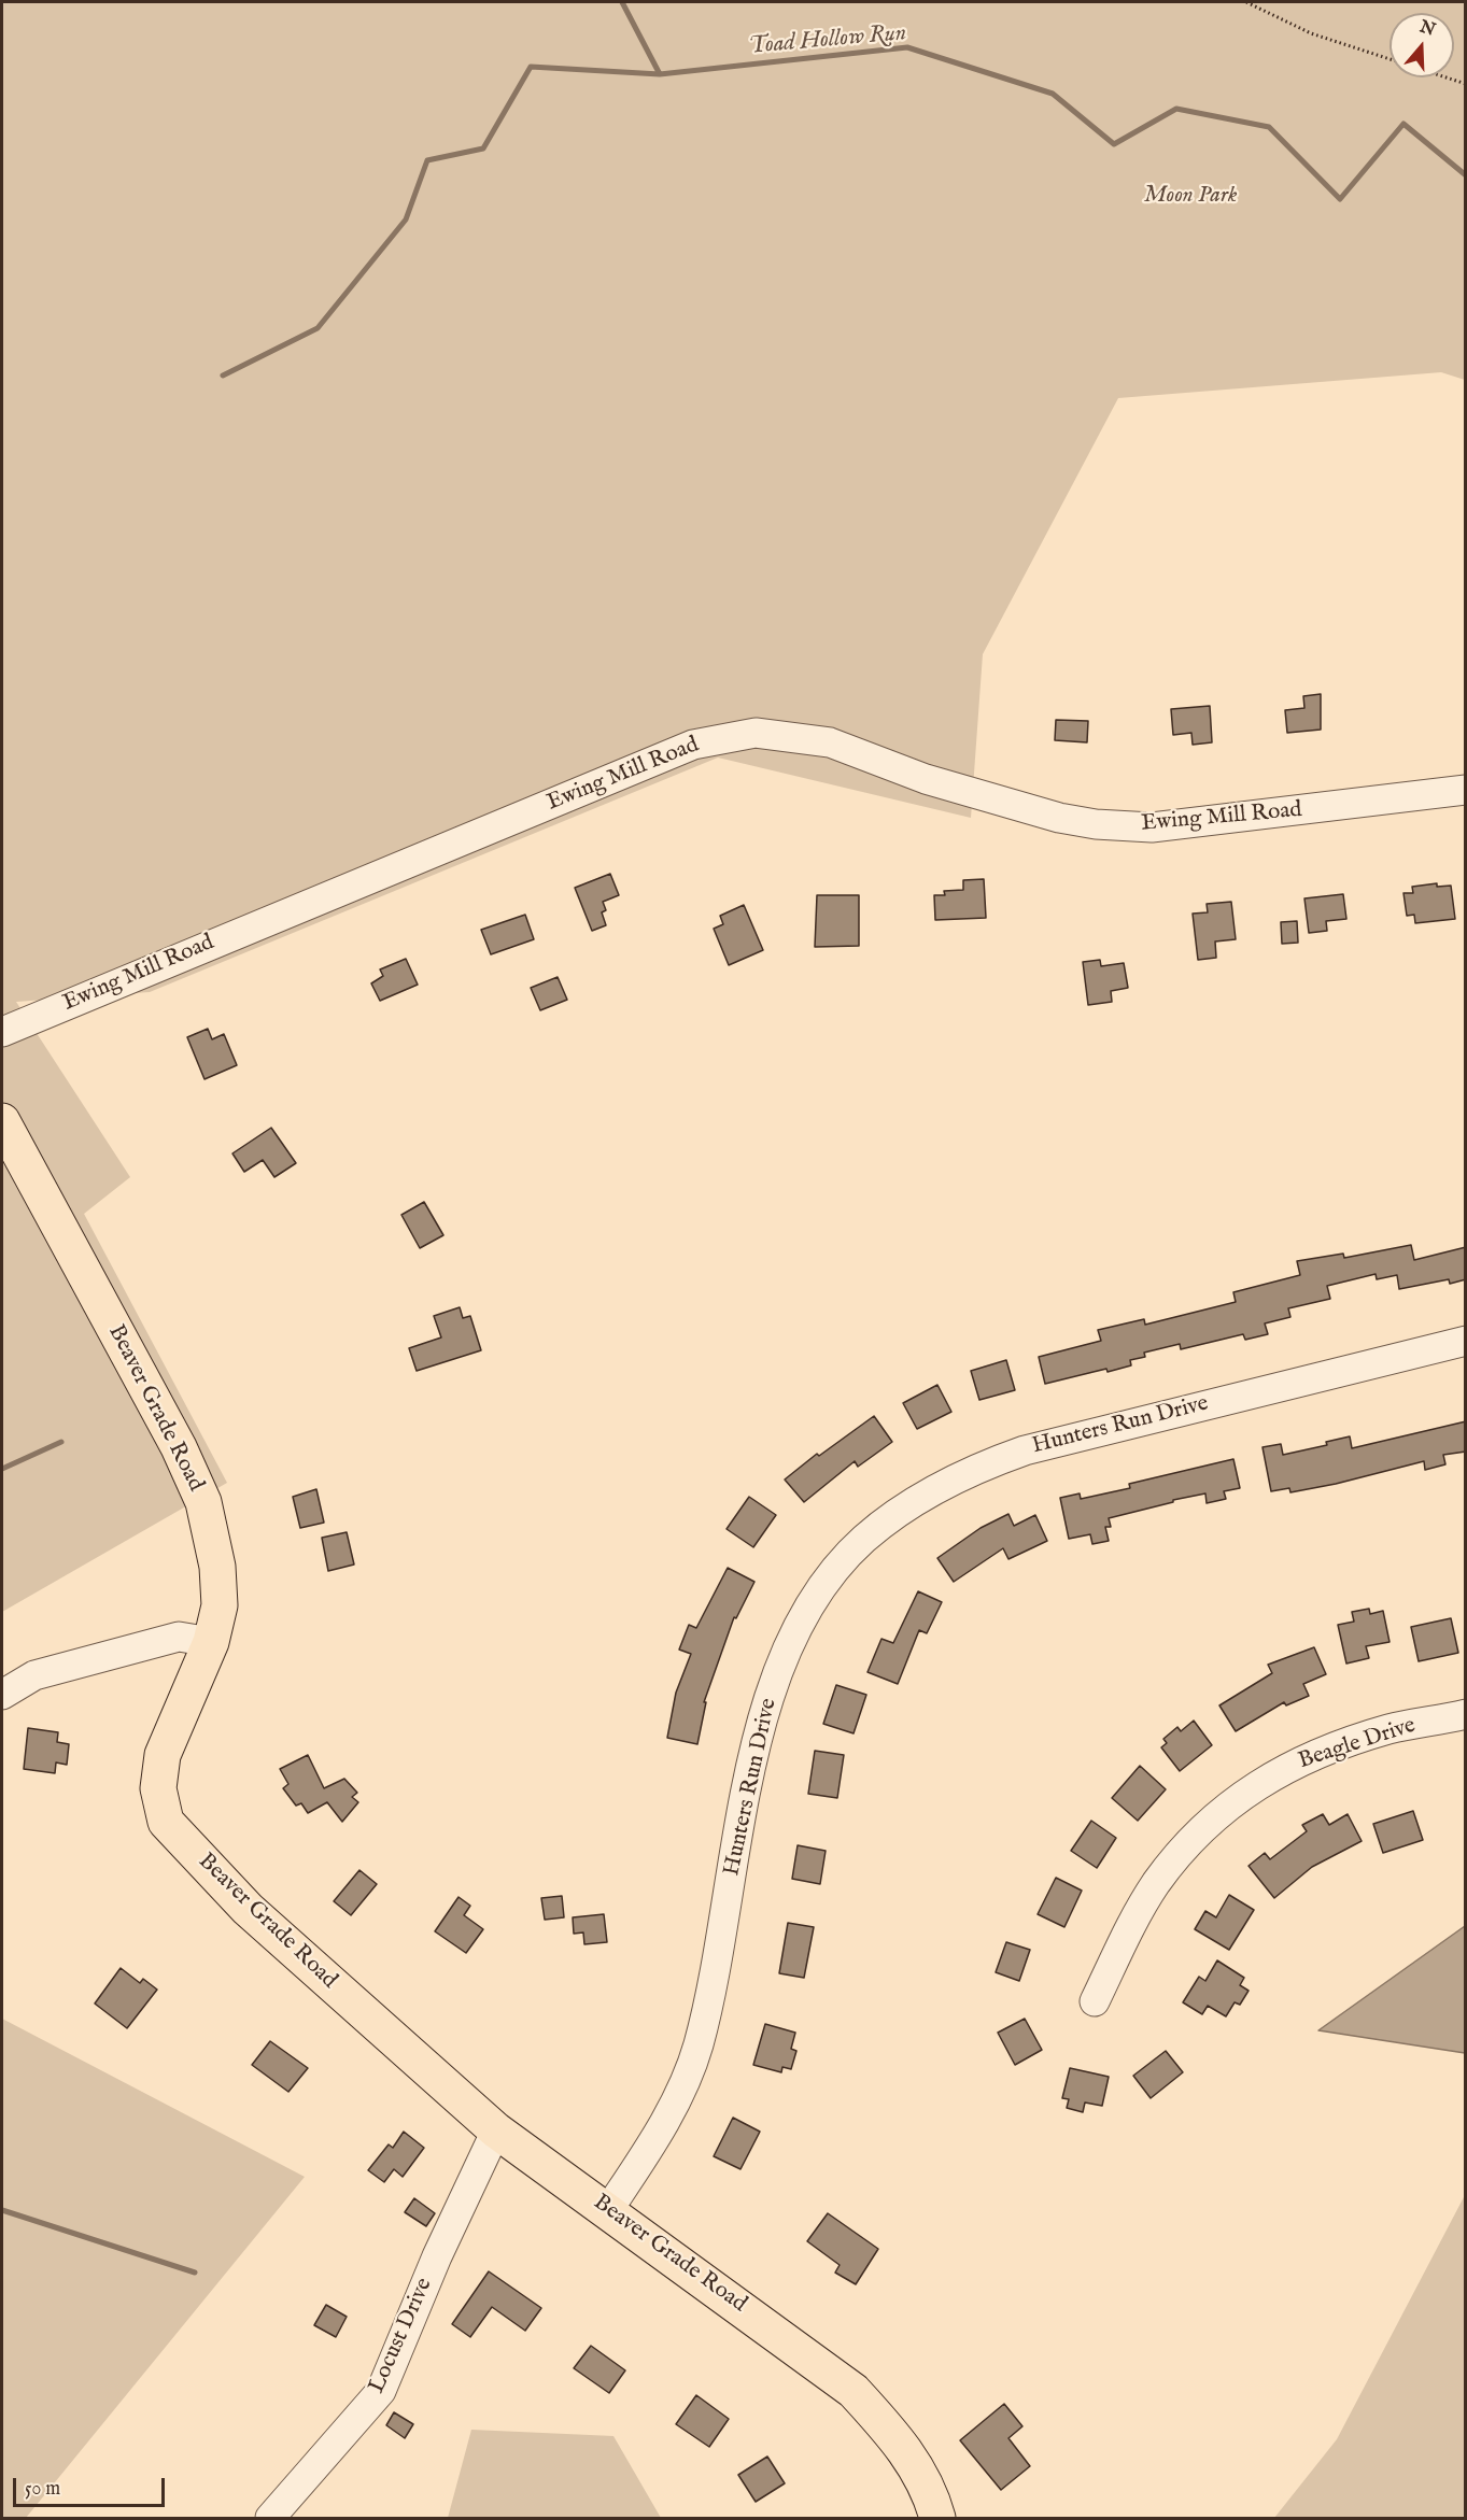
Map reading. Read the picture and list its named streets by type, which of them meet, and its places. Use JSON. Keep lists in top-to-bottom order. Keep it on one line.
{"streets":{"main road":["Beaver Grade Road"],"street":["Ewing Mill Road","Hunters Run Drive","Beagle Drive","Locust Drive"]},"crossings":[["Beaver Grade Road","Hunters Run Drive"],["Beaver Grade Road","Locust Drive"]],"water":["Toad Hollow Run"],"parks":["Moon Park"],"scale_bar":"50 m","north":"top"}
